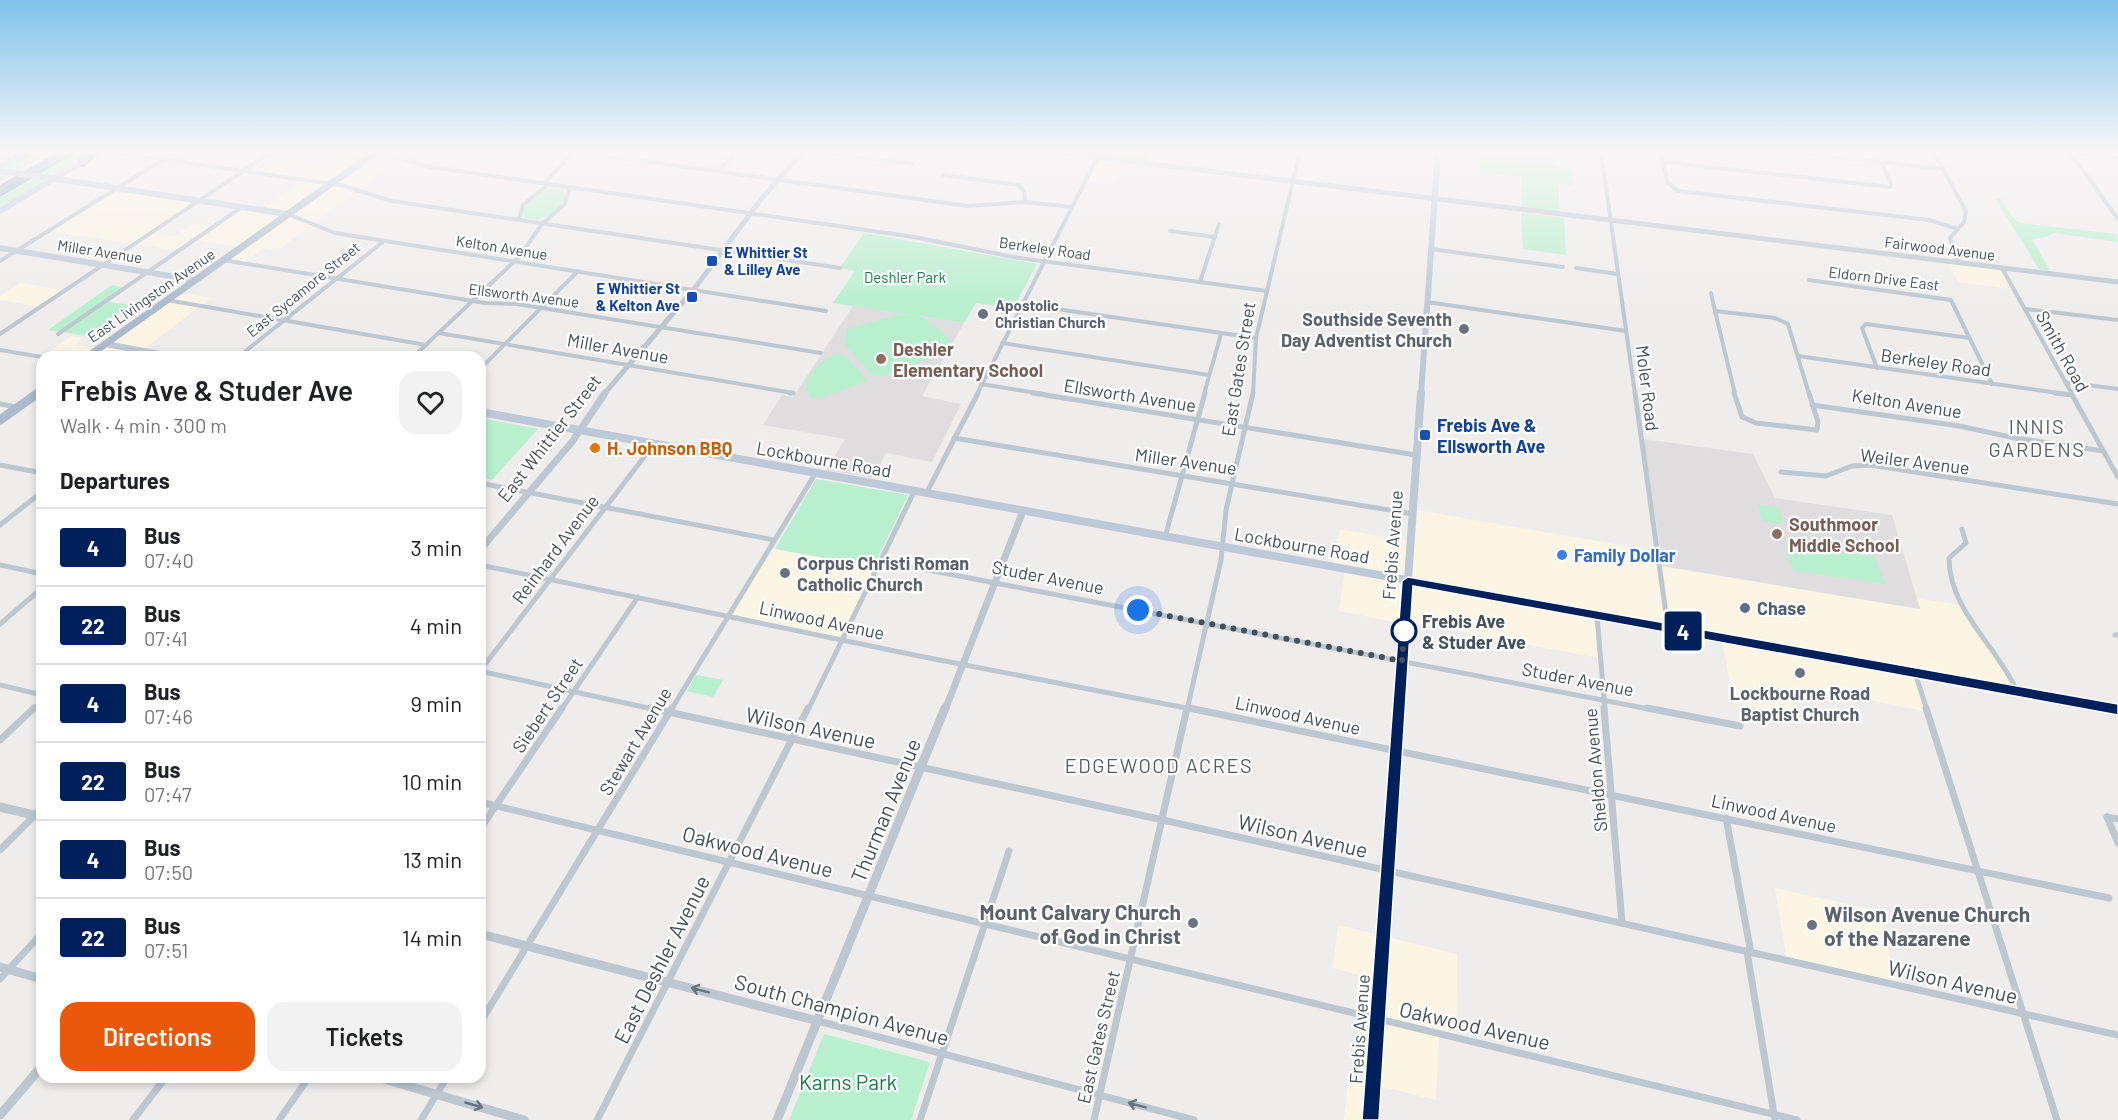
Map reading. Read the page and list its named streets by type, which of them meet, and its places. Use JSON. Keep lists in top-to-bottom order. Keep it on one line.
{"streets":{"main road":["Kelton Avenue","Miller Avenue","East Livingston Avenue","Lockbourne Road","Frebis Avenue"],"street":["Berkeley Road","Fairwood Avenue","Eldorn Drive East","East Sycamore Street","Ellsworth Avenue","Smith Road","East Gates Street","Moler Road","East Whittier Street","Weiler Avenue","Reinhard Avenue","Studer Avenue","Linwood Avenue","Siebert Street","Wilson Avenue","Stewart Avenue","Sheldon Avenue","Thurman Avenue","Oakwood Avenue","East Deshler Avenue","South Champion Avenue"]},"crossings":[["Kelton Avenue","East Sycamore Street"],["Kelton Avenue","East Livingston Avenue"],["Kelton Avenue","Smith Road"],["Kelton Avenue","East Whittier Street"],["Berkeley Road","Smith Road"],["Berkeley Road","East Gates Street"],["Berkeley Road","East Whittier Street"],["Fairwood Avenue","Smith Road"],["Fairwood Avenue","Moler Road"],["Miller Avenue","East Livingston Avenue"],["Miller Avenue","East Gates Street"],["Miller Avenue","East Whittier Street"],["Miller Avenue","Frebis Avenue"],["East Sycamore Street","Ellsworth Avenue"],["East Livingston Avenue","Ellsworth Avenue"],["Ellsworth Avenue","East Gates Street"],["Ellsworth Avenue","East Whittier Street"],["Ellsworth Avenue","Frebis Avenue"],["East Gates Street","Lockbourne Road"],["East Gates Street","Studer Avenue"],["East Gates Street","Linwood Avenue"],["East Gates Street","Wilson Avenue"],["East Gates Street","Oakwood Avenue"],["East Gates Street","South Champion Avenue"],["Moler Road","Lockbourne Road"],["East Whittier Street","Lockbourne Road"],["Lockbourne Road","Frebis Avenue"],["Lockbourne Road","Reinhard Avenue"],["Lockbourne Road","Stewart Avenue"],["Lockbourne Road","Sheldon Avenue"],["Lockbourne Road","Thurman Avenue"],["Lockbourne Road","East Deshler Avenue"],["Frebis Avenue","Studer Avenue"],["Frebis Avenue","Linwood Avenue"],["Frebis Avenue","Wilson Avenue"],["Frebis Avenue","Oakwood Avenue"],["Reinhard Avenue","Linwood Avenue"],["Studer Avenue","Sheldon Avenue"],["Studer Avenue","Thurman Avenue"],["Studer Avenue","East Deshler Avenue"],["Linwood Avenue","Siebert Street"],["Linwood Avenue","Stewart Avenue"],["Linwood Avenue","Sheldon Avenue"],["Linwood Avenue","Thurman Avenue"],["Linwood Avenue","East Deshler Avenue"],["Siebert Street","Wilson Avenue"],["Siebert Street","Oakwood Avenue"],["Wilson Avenue","Stewart Avenue"],["Wilson Avenue","Sheldon Avenue"],["Wilson Avenue","Thurman Avenue"],["Wilson Avenue","East Deshler Avenue"],["Stewart Avenue","Oakwood Avenue"],["Stewart Avenue","South Champion Avenue"],["Thurman Avenue","Oakwood Avenue"],["Thurman Avenue","South Champion Avenue"],["Oakwood Avenue","East Deshler Avenue"],["East Deshler Avenue","South Champion Avenue"]],"districts":["INNIS GARDENS","EDGEWOOD ACRES"],"parks":["Deshler Park","Karns Park"],"places":{"transit":["E Whittier St & Lilley Ave","E Whittier St & Kelton Ave","Frebis Ave & Ellsworth Ave"],"other":["Apostolic Christian Church","Southside Seventh Day Adventist Church","Deshler Elementary School","H. Johnson BBQ","Southmoor Middle School","Family Dollar","Corpus Christi Roman Catholic Church","Chase","Frebis Ave & Studer Ave","Lockbourne Road Baptist Church","Mount Calvary Church of God in Christ","Wilson Avenue Church of the Nazarene"]},"lines":["bus line 4"],"page":{"on_map":"4","heading":[["Frebis Ave & Studer Ave","Walk · 4 min · 300 m"],"Departures"],"list":[{"mark":"4","name":"Bus","note":"07:40","value":"3 min"},{"mark":"22","name":"Bus","note":"07:41","value":"4 min"},{"mark":"4","name":"Bus","note":"07:46","value":"9 min"},{"mark":"22","name":"Bus","note":"07:47","value":"10 min"},{"mark":"4","name":"Bus","note":"07:50","value":"13 min"},{"mark":"22","name":"Bus","note":"07:51","value":"14 min"}],"buttons":["Directions","Tickets"]}}
